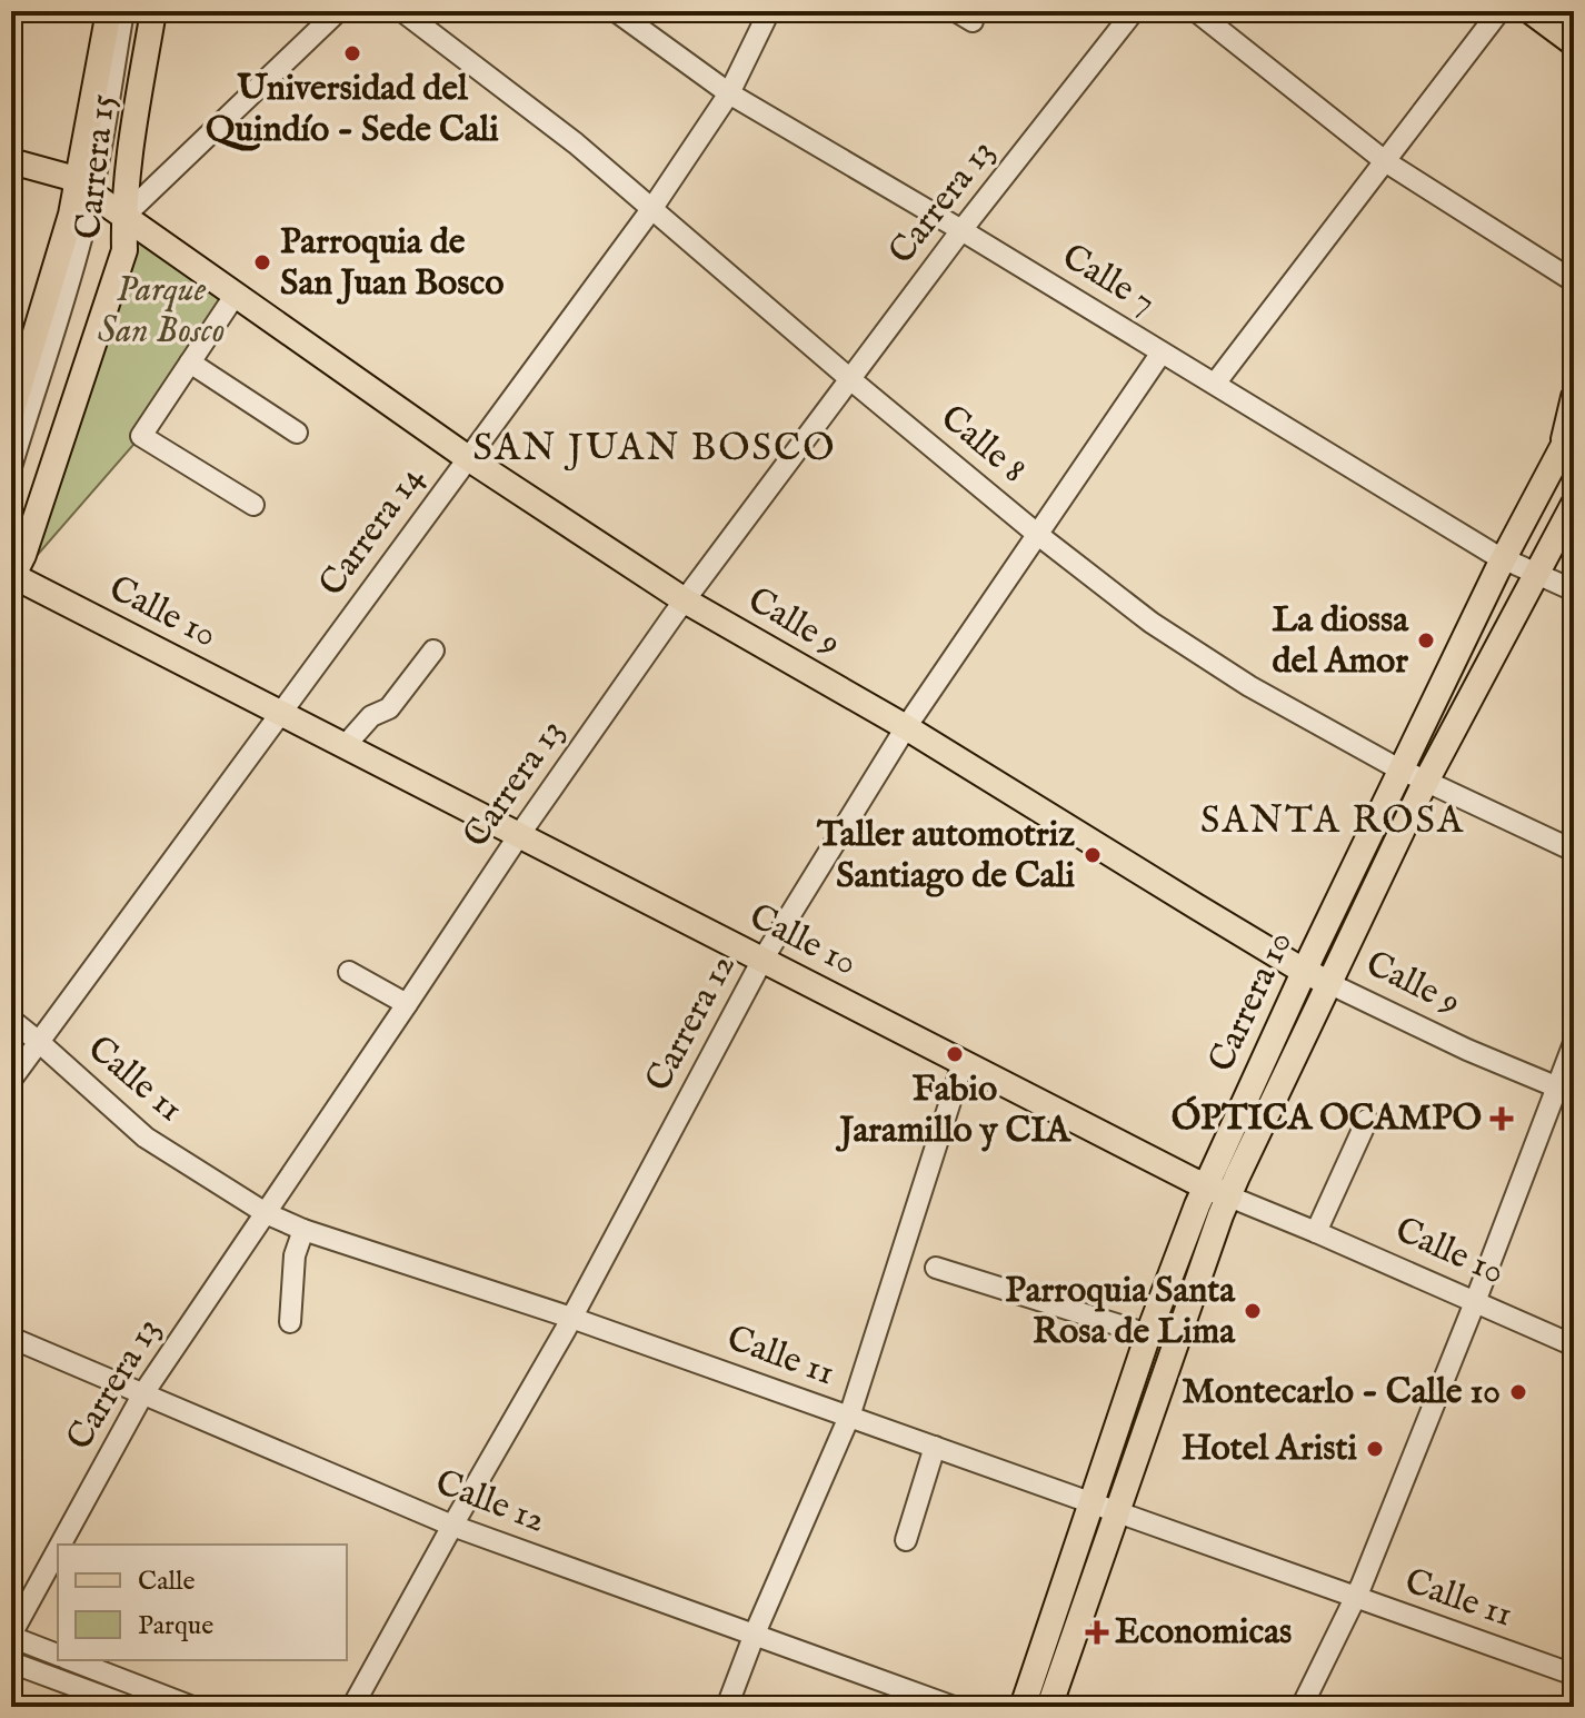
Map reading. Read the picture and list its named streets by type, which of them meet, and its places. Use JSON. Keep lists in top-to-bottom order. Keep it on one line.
{"streets":{"main road":["Carrera 15","Calle 10","Calle 9","Carrera 10"],"street":["Carrera 13","Calle 7","Calle 8","Carrera 14","Carrera 12","Calle 11","Calle 12"]},"crossings":[["Carrera 15","Calle 10"],["Carrera 15","Calle 9"],["Carrera 13","Calle 7"],["Carrera 13","Calle 8"],["Carrera 13","Calle 10"],["Carrera 13","Calle 9"],["Carrera 13","Calle 11"],["Carrera 13","Calle 12"],["Calle 7","Carrera 14"],["Calle 7","Carrera 10"],["Calle 7","Carrera 12"],["Calle 8","Carrera 14"],["Calle 8","Carrera 10"],["Calle 8","Carrera 12"],["Carrera 14","Calle 10"],["Carrera 14","Calle 9"],["Carrera 14","Calle 11"],["Calle 10","Carrera 10"],["Calle 10","Carrera 12"],["Calle 9","Carrera 10"],["Calle 9","Carrera 12"],["Carrera 10","Calle 11"],["Carrera 12","Calle 11"],["Carrera 12","Calle 12"]],"districts":["SAN JUAN BOSCO","SANTA ROSA"],"parks":["Parque San Bosco"],"places":{"other":["Universidad del Quindío - Sede Cali","Parroquia de San Juan Bosco","La diossa del Amor","Taller automotriz Santiago de Cali","Fabio Jaramillo y CIA","Parroquia Santa Rosa de Lima","Montecarlo - Calle 10","Hotel Aristi"],"health":["ÓPTICA OCAMPO","Economicas"]},"legend":["Calle","Parque"]}
